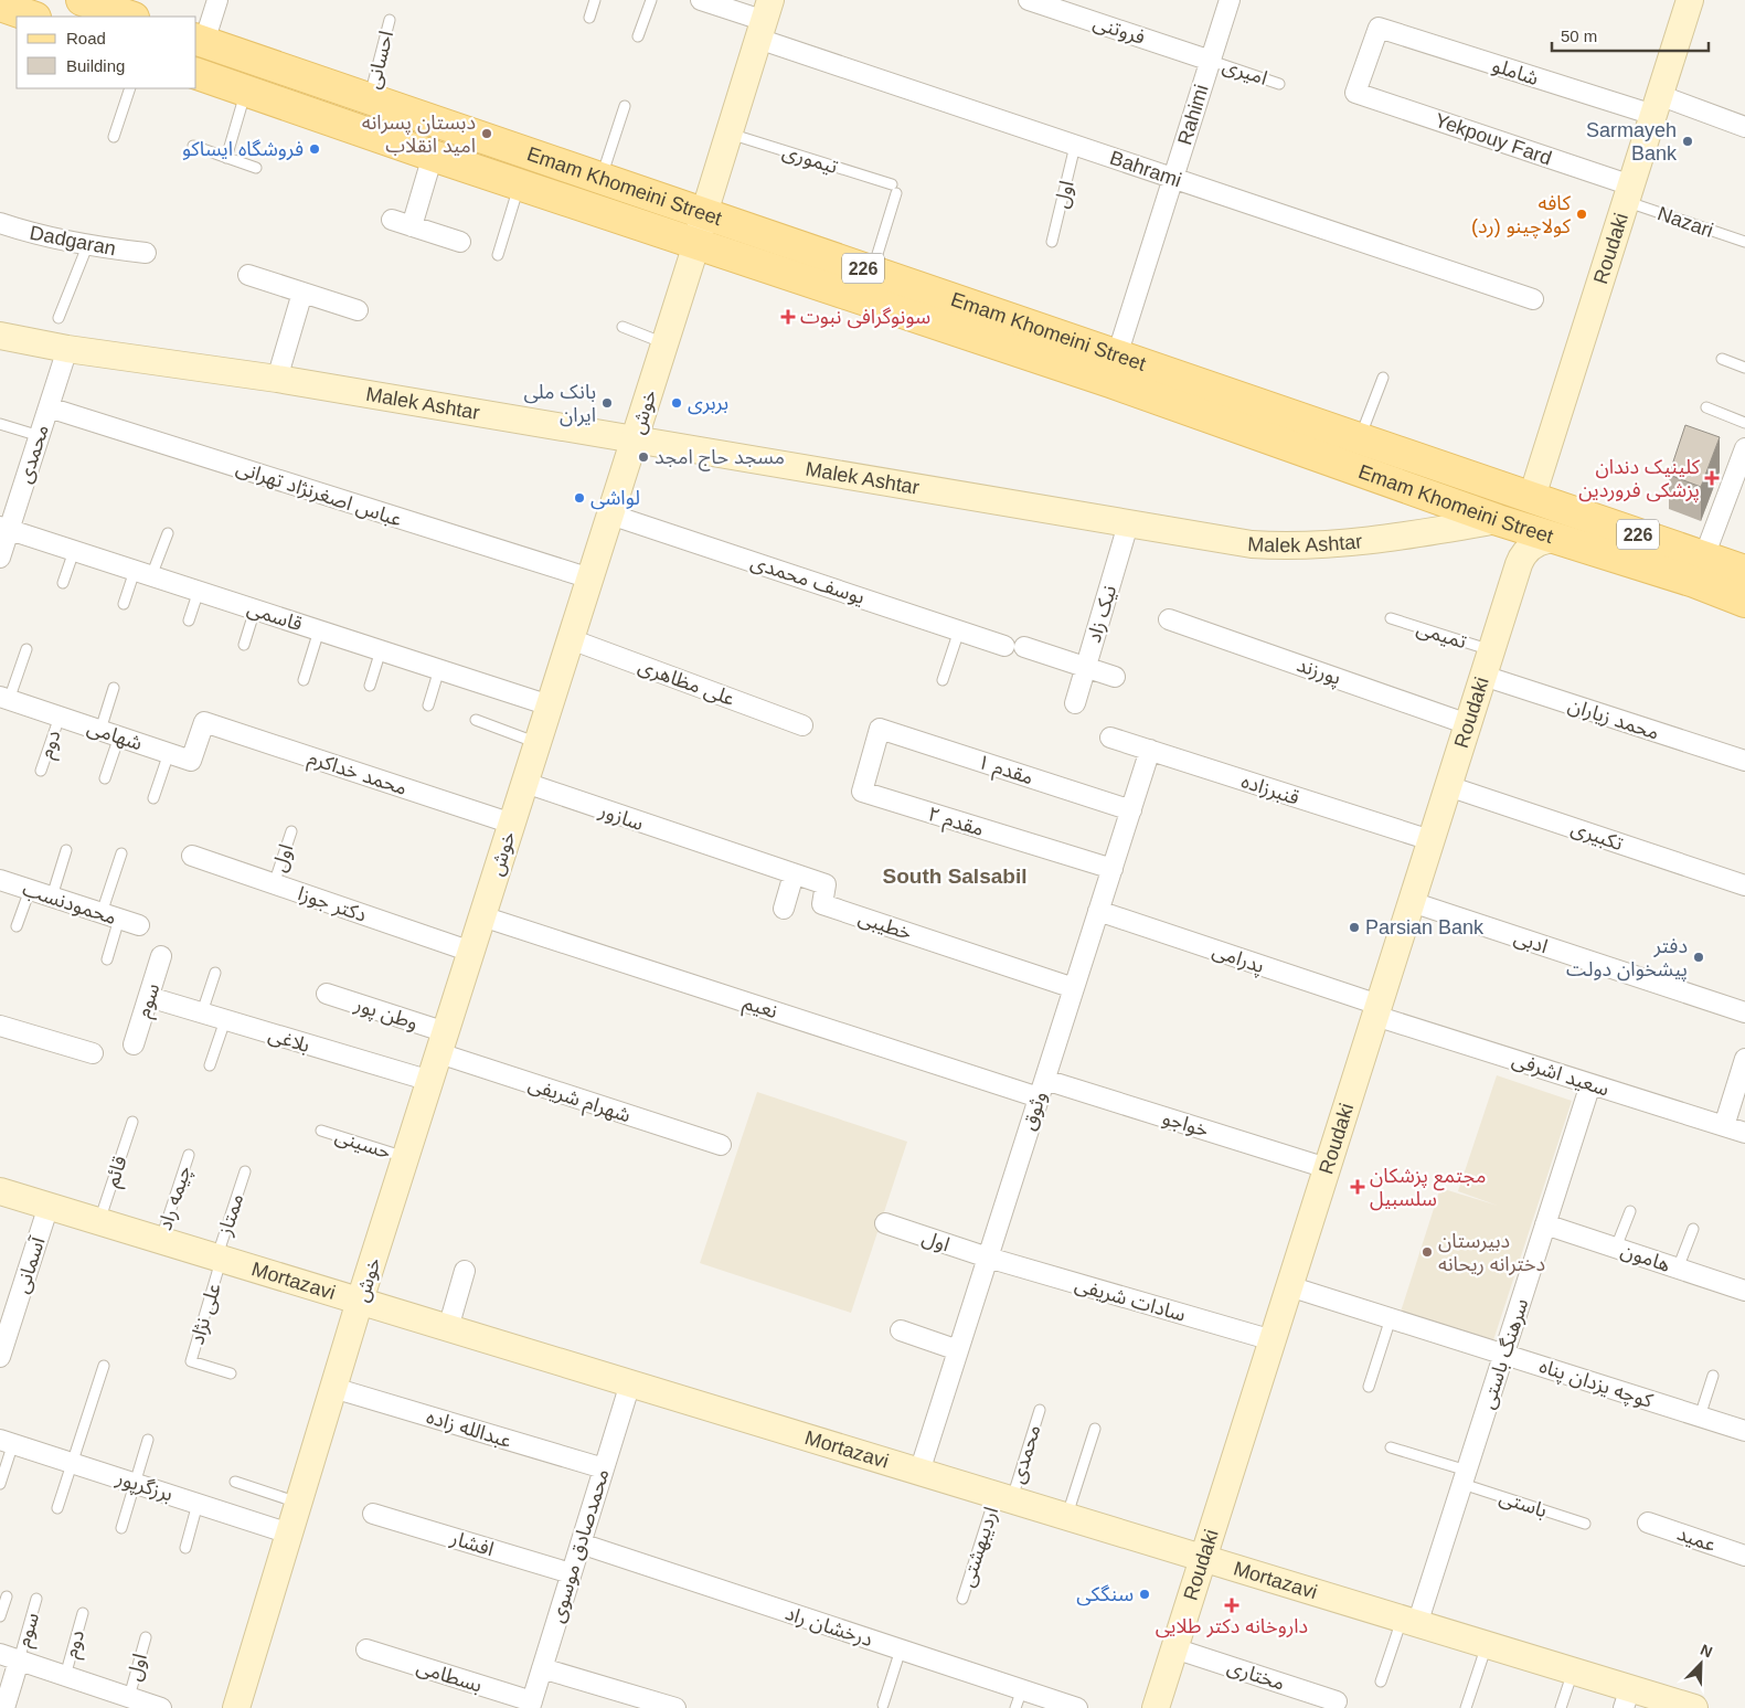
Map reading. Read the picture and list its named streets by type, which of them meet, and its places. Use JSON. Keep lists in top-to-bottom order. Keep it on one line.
{"streets":{"main road":["Emam Khomeini Street","Roudaki","226","Malek Ashtar","خوش","Mortazavi"],"street":["فروتنی","شاملو","Rahimi","Yekpouy Fard","Bahrami","اول","Dadgaran","محمدی","عباس اصغرنژاد تهرانی","یوسف محمدی","نیک زاد","قاسمی","پورزند","علی مظاهری","محمد زیاران","شهامی","مقدم ۱","محمد خداکرم","قنبرزاده","سازور","مقدم ۲","تکبیری","محمودنسب","دکتر جوزا","خطیبی","ادبی","پدرامی","سوم","نعیم","وطن پور","بلاغی","سعید اشرفی","شهرام شریفی","وثوق","خواجو","هامون","آسمانی","سادات شریفی","سرهنگ باستی","کوچه یزدان پناه","عبدالله زاده","برزگرپور","عمید","افشار","محمدصادق موسوی","درخشان راد","مختاری","بسطامی"],"lane":["احسانی","امیری","تیموری","Nazari","تمیمی","دوم","حسینی","قائم","چیمه راد","ممتاز","علی نژاد","باستی","اردیبهشتی"]},"crossings":[["فروتنی","امیری"],["فروتنی","Rahimi"],["احسانی","Emam Khomeini Street"],["امیری","Rahimi"],["شاملو","Yekpouy Fard"],["شاملو","Roudaki"],["Rahimi","Bahrami"],["Rahimi","Emam Khomeini Street"],["Yekpouy Fard","Nazari"],["Yekpouy Fard","Roudaki"],["تیموری","Emam Khomeini Street"],["تیموری","خوش"],["Bahrami","اول"],["Bahrami","خوش"],["Emam Khomeini Street","Roudaki"],["Emam Khomeini Street","Malek Ashtar"],["Emam Khomeini Street","خوش"],["اول","دکتر جوزا"],["اول","وثوق"],["اول","سادات شریفی"],["Nazari","Roudaki"],["Roudaki","تمیمی"],["Roudaki","پورزند"],["Roudaki","محمد زیاران"],["Roudaki","قنبرزاده"],["Roudaki","تکبیری"],["Roudaki","ادبی"],["Roudaki","پدرامی"],["Roudaki","سعید اشرفی"],["Roudaki","خواجو"],["Roudaki","Mortazavi"],["Roudaki","سادات شریفی"],["Roudaki","کوچه یزدان پناه"],["Roudaki","مختاری"],["Malek Ashtar","خوش"],["Malek Ashtar","محمدی"],["Malek Ashtar","نیک زاد"],["خوش","عباس اصغرنژاد تهرانی"],["خوش","یوسف محمدی"],["خوش","قاسمی"],["خوش","علی مظاهری"],["خوش","محمد خداکرم"],["خوش","سازور"],["خوش","دکتر جوزا"],["خوش","نعیم"],["خوش","وطن پور"],["خوش","بلاغی"],["خوش","شهرام شریفی"],["خوش","حسینی"],["خوش","Mortazavi"],["خوش","عبدالله زاده"],["خوش","برزگرپور"],["محمدی","عباس اصغرنژاد تهرانی"],["محمدی","قاسمی"],["محمدی","Mortazavi"],["محمدی","اردیبهشتی"],["شهامی","دوم"],["شهامی","محمد خداکرم"],["مقدم ۱","مقدم ۲"],["مقدم ۱","وثوق"],["قنبرزاده","وثوق"],["سازور","خطیبی"],["مقدم ۲","وثوق"],["خطیبی","وثوق"],["پدرامی","سعید اشرفی"],["پدرامی","وثوق"],["سوم","بلاغی"],["نعیم","وثوق"],["نعیم","خواجو"],["وطن پور","شهرام شریفی"],["سعید اشرفی","سرهنگ باستی"],["وثوق","خواجو"],["وثوق","Mortazavi"],["وثوق","سادات شریفی"],["قائم","Mortazavi"],["چیمه راد","Mortazavi"],["ممتاز","Mortazavi"],["ممتاز","علی نژاد"],["هامون","سرهنگ باستی"],["آسمانی","Mortazavi"],["Mortazavi","علی نژاد"],["Mortazavi","سرهنگ باستی"],["Mortazavi","محمدصادق موسوی"],["Mortazavi","اردیبهشتی"],["سرهنگ باستی","کوچه یزدان پناه"],["سرهنگ باستی","باستی"],["عبدالله زاده","محمدصادق موسوی"],["افشار","محمدصادق موسوی"],["محمدصادق موسوی","درخشان راد"],["محمدصادق موسوی","بسطامی"]],"districts":["South Salsabil"],"places":{"other":["دبستان پسرانه امید انقلاب","Sarmayeh Bank","فروشگاه ایساکو","کافه کولاچینو (رد)","بانک ملی ایران","بربری","مسجد حاج امجد","لواشی","Parsian Bank","دفتر پیشخوان دولت","دبیرستان دخترانه ریحانه","سنگکی"],"health":["سونوگرافی نبوت","کلینیک دندان پزشکی فروردین","مجتمع پزشکان سلسبیل","داروخانه دکتر طلایی"]},"legend":["Road","Building"],"scale_bar":"50 m","north":"top right"}
